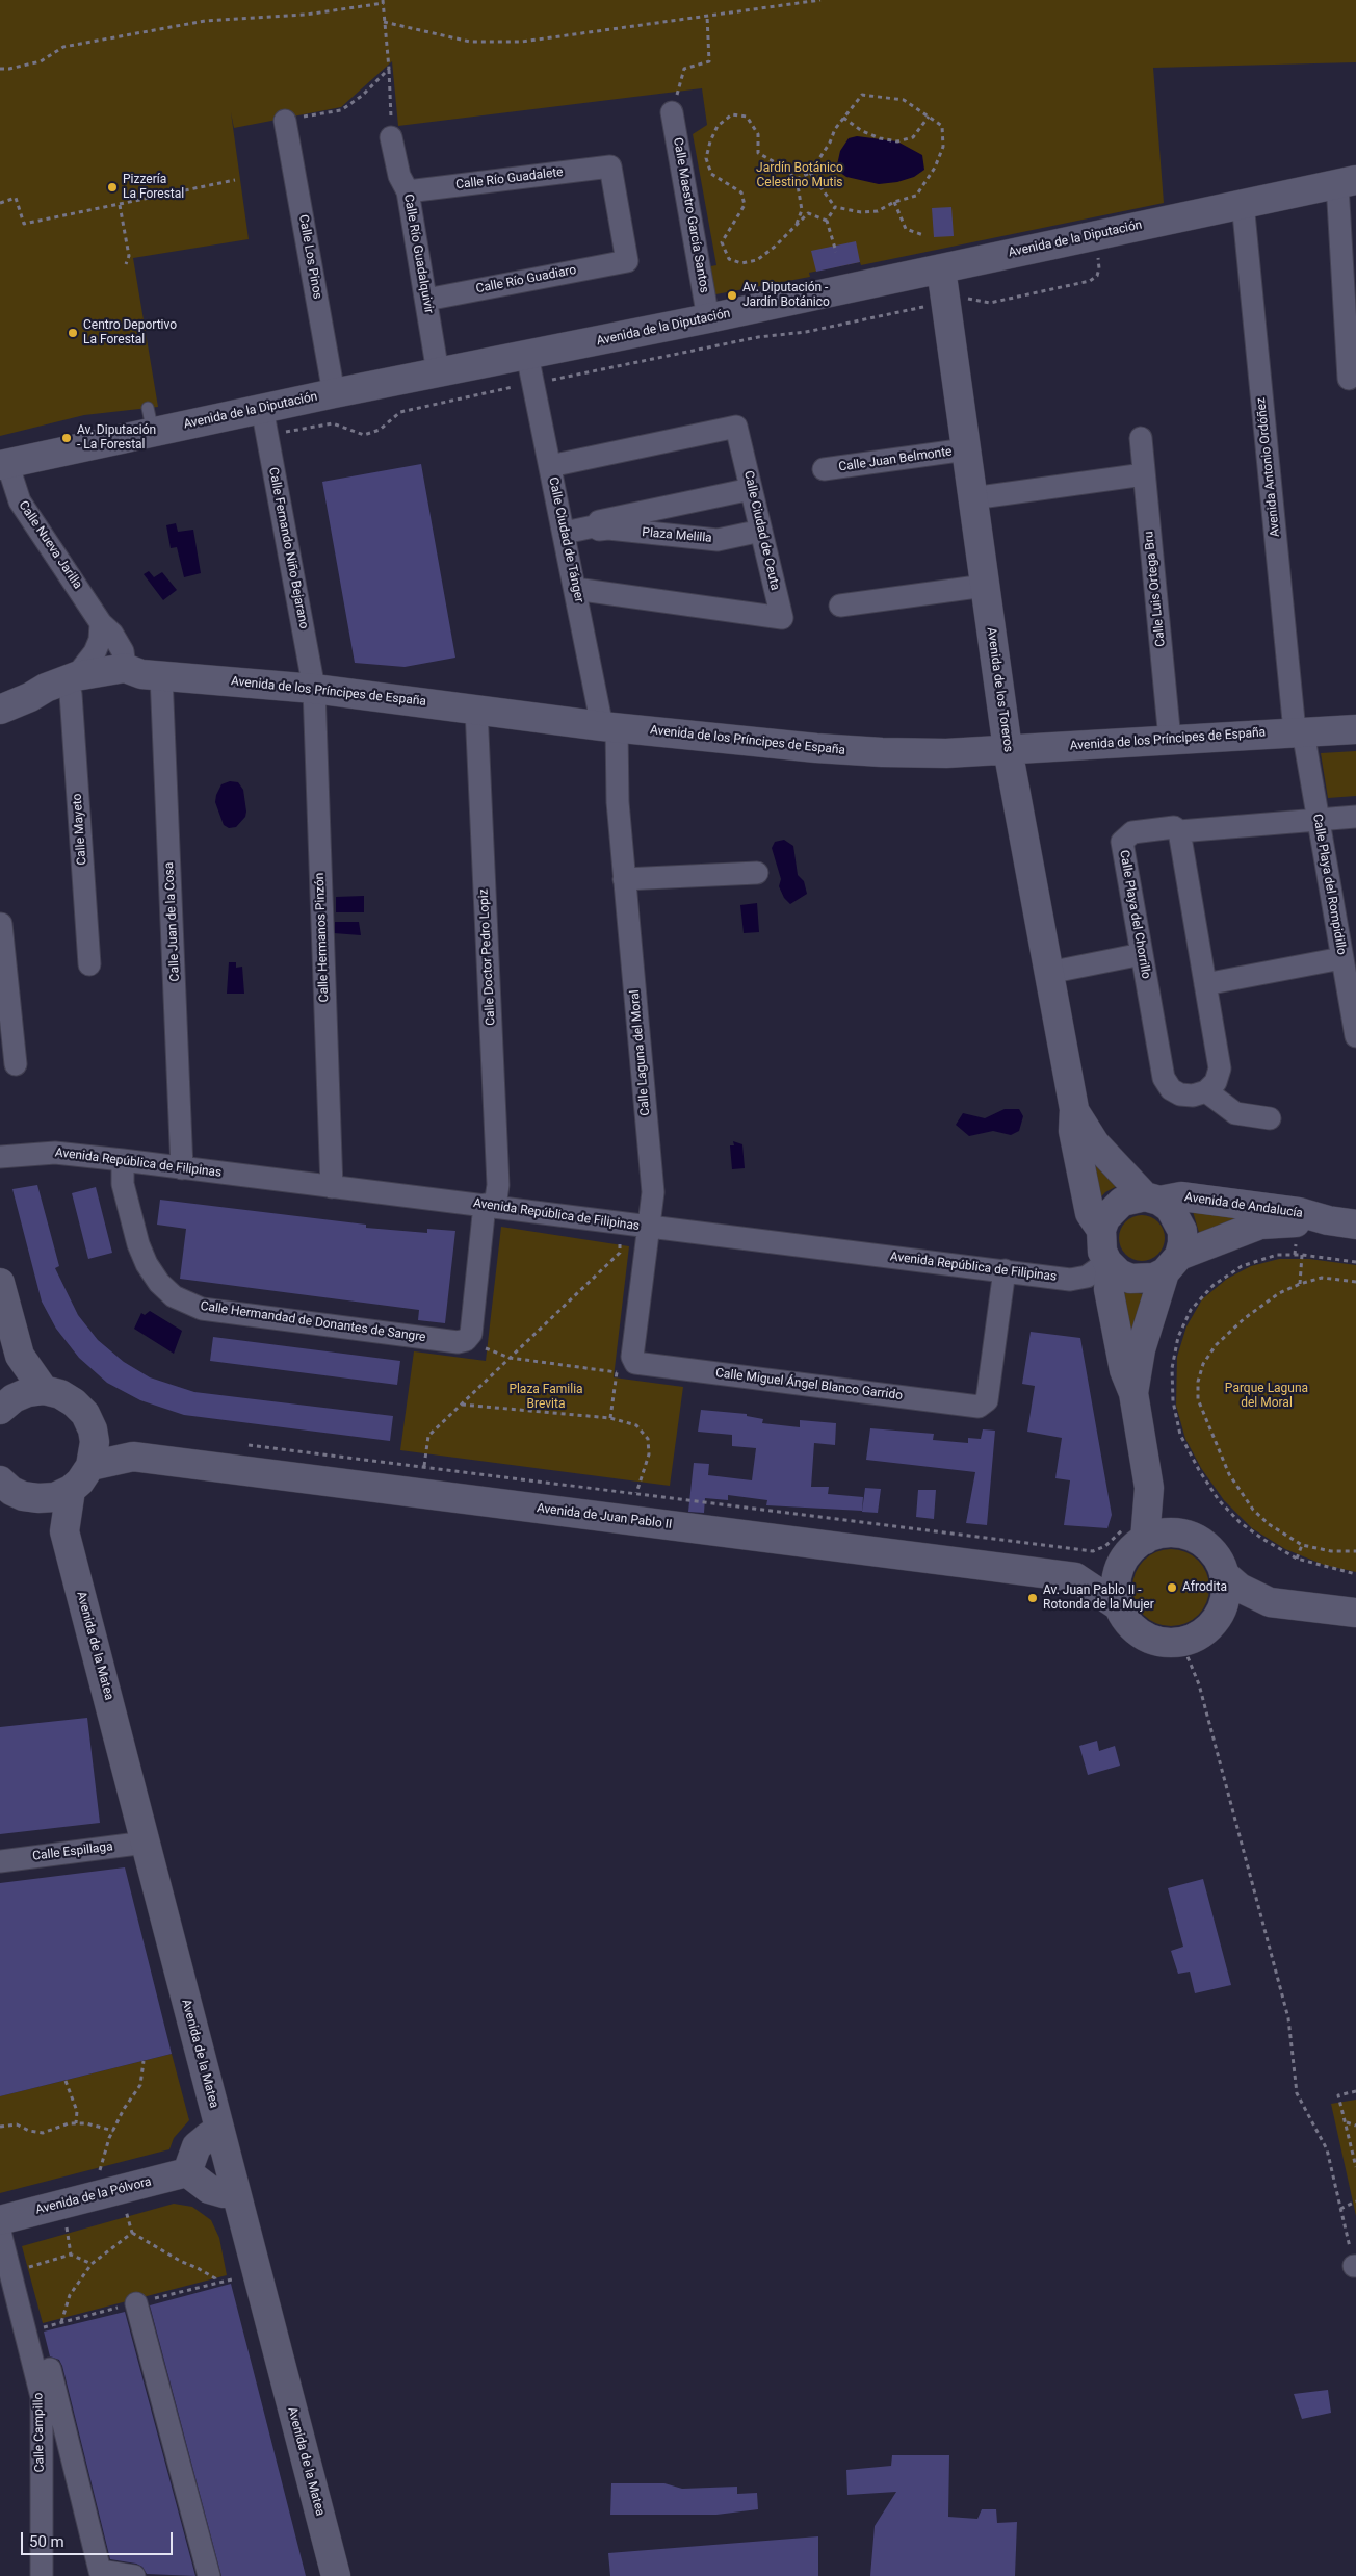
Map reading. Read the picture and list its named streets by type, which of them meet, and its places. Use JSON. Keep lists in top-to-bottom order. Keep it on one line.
{"streets":{"street":["Calle Río Guadalete","Calle Maestro García Santos","Avenida de la Diputación","Calle Río Guadalquivir","Calle Los Pinos","Calle Río Guadiaro","Calle Juan Belmonte","Avenida Antonio Ordóñez","Calle Ciudad de Ceuta","Plaza Melilla","Calle Ciudad de Tánger","Calle Nueva Jarilla","Calle Fernando Niño Bejarano","Calle Luis Ortega Bru","Avenida de los Toreros","Avenida de los Príncipes de España","Calle Mayeto","Calle Playa del Rompidillo","Calle Playa del Chorrillo","Calle Juan de la Cosa","Calle Hermanos Pinzón","Calle Doctor Pedro Lopiz","Calle Laguna del Moral","Avenida República de Filipinas","Avenida de Andalucía","Calle Hermandad de Donantes de Sangre","Calle Miguel Ángel Blanco Garrido","Avenida de Juan Pablo II","Avenida de la Matea","Calle Espillaga","Avenida de la Pólvora","Calle Campillo"]},"crossings":[["Calle Río Guadalete","Calle Río Guadalquivir"],["Calle Río Guadalete","Calle Río Guadiaro"],["Calle Maestro García Santos","Avenida de la Diputación"],["Avenida de la Diputación","Calle Río Guadalquivir"],["Avenida de la Diputación","Calle Los Pinos"],["Avenida de la Diputación","Avenida Antonio Ordóñez"],["Avenida de la Diputación","Calle Ciudad de Tánger"],["Avenida de la Diputación","Calle Nueva Jarilla"],["Avenida de la Diputación","Calle Fernando Niño Bejarano"],["Avenida de la Diputación","Avenida de los Toreros"],["Calle Río Guadalquivir","Calle Río Guadiaro"],["Calle Juan Belmonte","Avenida de los Toreros"],["Avenida Antonio Ordóñez","Avenida de los Príncipes de España"],["Avenida Antonio Ordóñez","Calle Playa del Rompidillo"],["Calle Ciudad de Ceuta","Plaza Melilla"],["Calle Ciudad de Ceuta","Calle Ciudad de Tánger"],["Plaza Melilla","Calle Ciudad de Tánger"],["Calle Ciudad de Tánger","Avenida de los Príncipes de España"],["Calle Ciudad de Tánger","Calle Laguna del Moral"],["Calle Nueva Jarilla","Avenida de los Príncipes de España"],["Calle Nueva Jarilla","Calle Juan de la Cosa"],["Calle Fernando Niño Bejarano","Avenida de los Príncipes de España"],["Calle Fernando Niño Bejarano","Calle Hermanos Pinzón"],["Calle Luis Ortega Bru","Avenida de los Príncipes de España"],["Avenida de los Toreros","Avenida de los Príncipes de España"],["Avenida de los Toreros","Avenida República de Filipinas"],["Avenida de los Toreros","Avenida de Andalucía"],["Avenida de los Príncipes de España","Calle Playa del Rompidillo"],["Avenida de los Príncipes de España","Calle Juan de la Cosa"],["Avenida de los Príncipes de España","Calle Hermanos Pinzón"],["Avenida de los Príncipes de España","Calle Doctor Pedro Lopiz"],["Avenida de los Príncipes de España","Calle Laguna del Moral"],["Calle Juan de la Cosa","Avenida República de Filipinas"],["Calle Hermanos Pinzón","Avenida República de Filipinas"],["Calle Doctor Pedro Lopiz","Avenida República de Filipinas"],["Calle Laguna del Moral","Avenida República de Filipinas"],["Avenida República de Filipinas","Avenida de Andalucía"],["Avenida República de Filipinas","Calle Hermandad de Donantes de Sangre"],["Avenida República de Filipinas","Calle Miguel Ángel Blanco Garrido"],["Avenida de la Matea","Calle Espillaga"]],"parks":["Jardín Botánico Celestino Mutis","Parque Laguna del Moral","Plaza Familia Brevita"],"places":["Pizzería La Forestal","Av. Diputación - Jardín Botánico","Centro Deportivo La Forestal","Av. Diputación - La Forestal","Afrodita","Av. Juan Pablo II - Rotonda de la Mujer"],"scale_bar":"50 m"}
